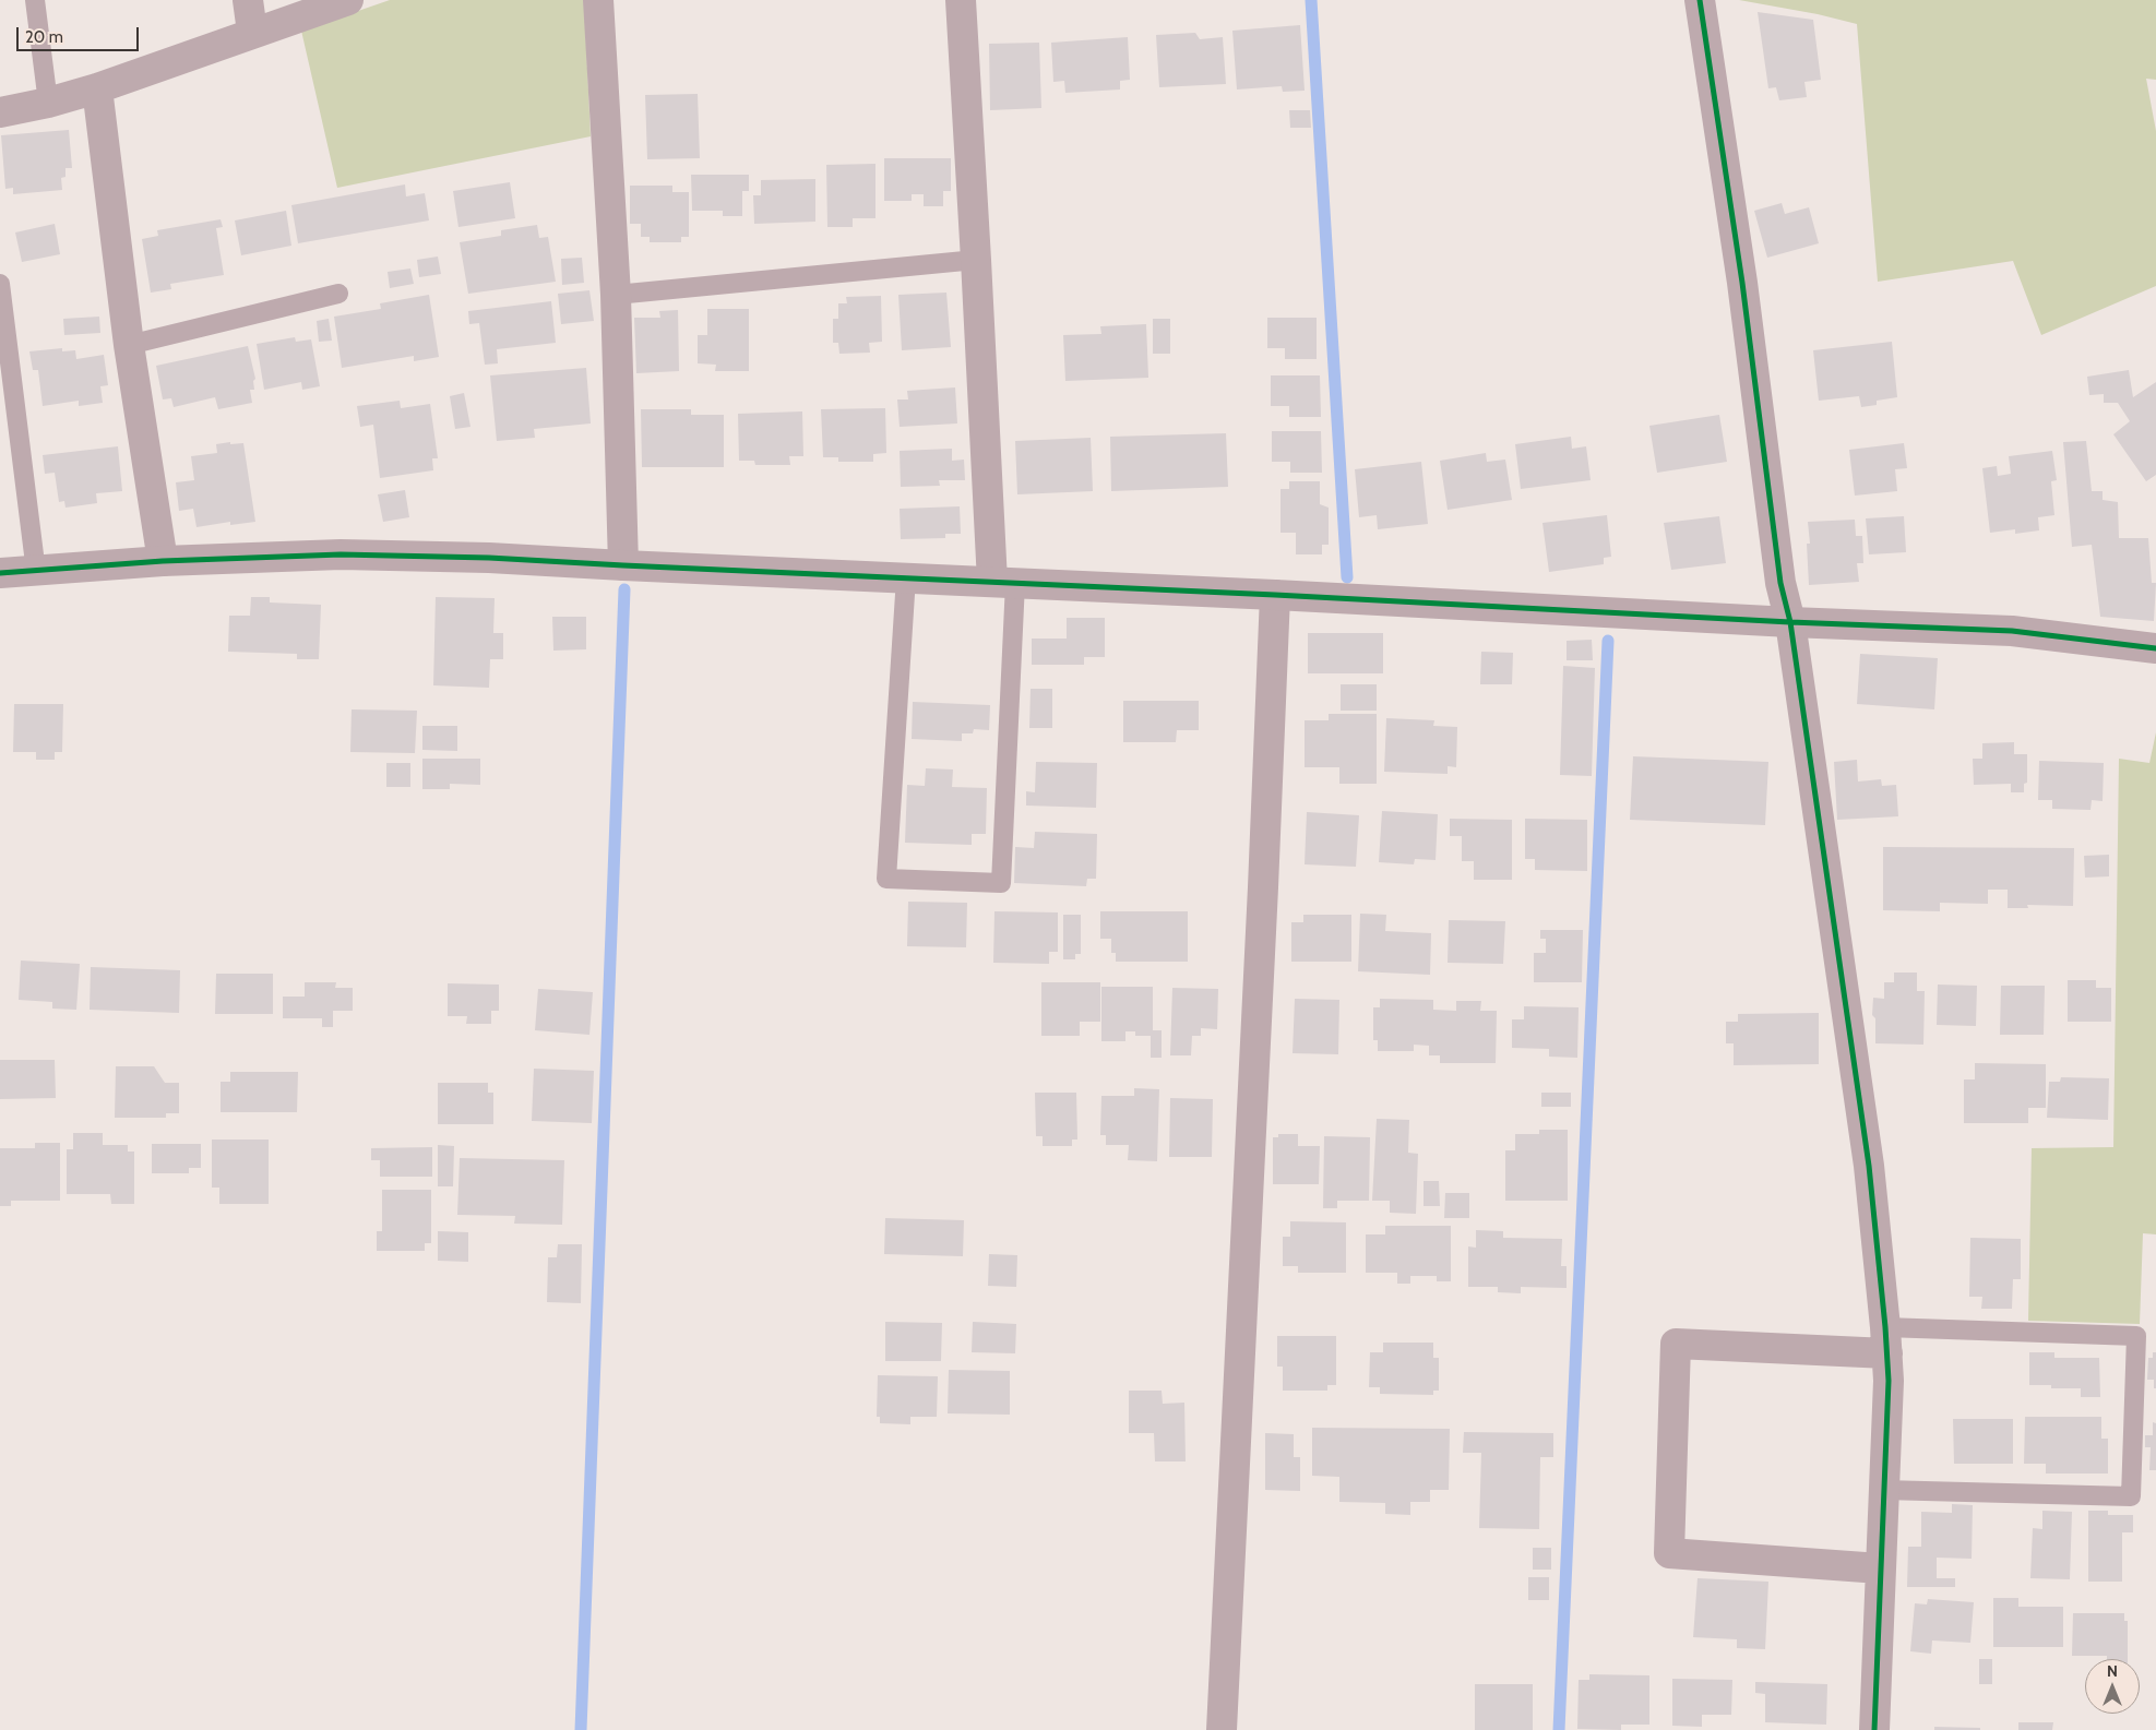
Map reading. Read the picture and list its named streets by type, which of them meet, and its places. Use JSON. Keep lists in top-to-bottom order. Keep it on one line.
{"scale_bar":"20 m","north":"top"}
